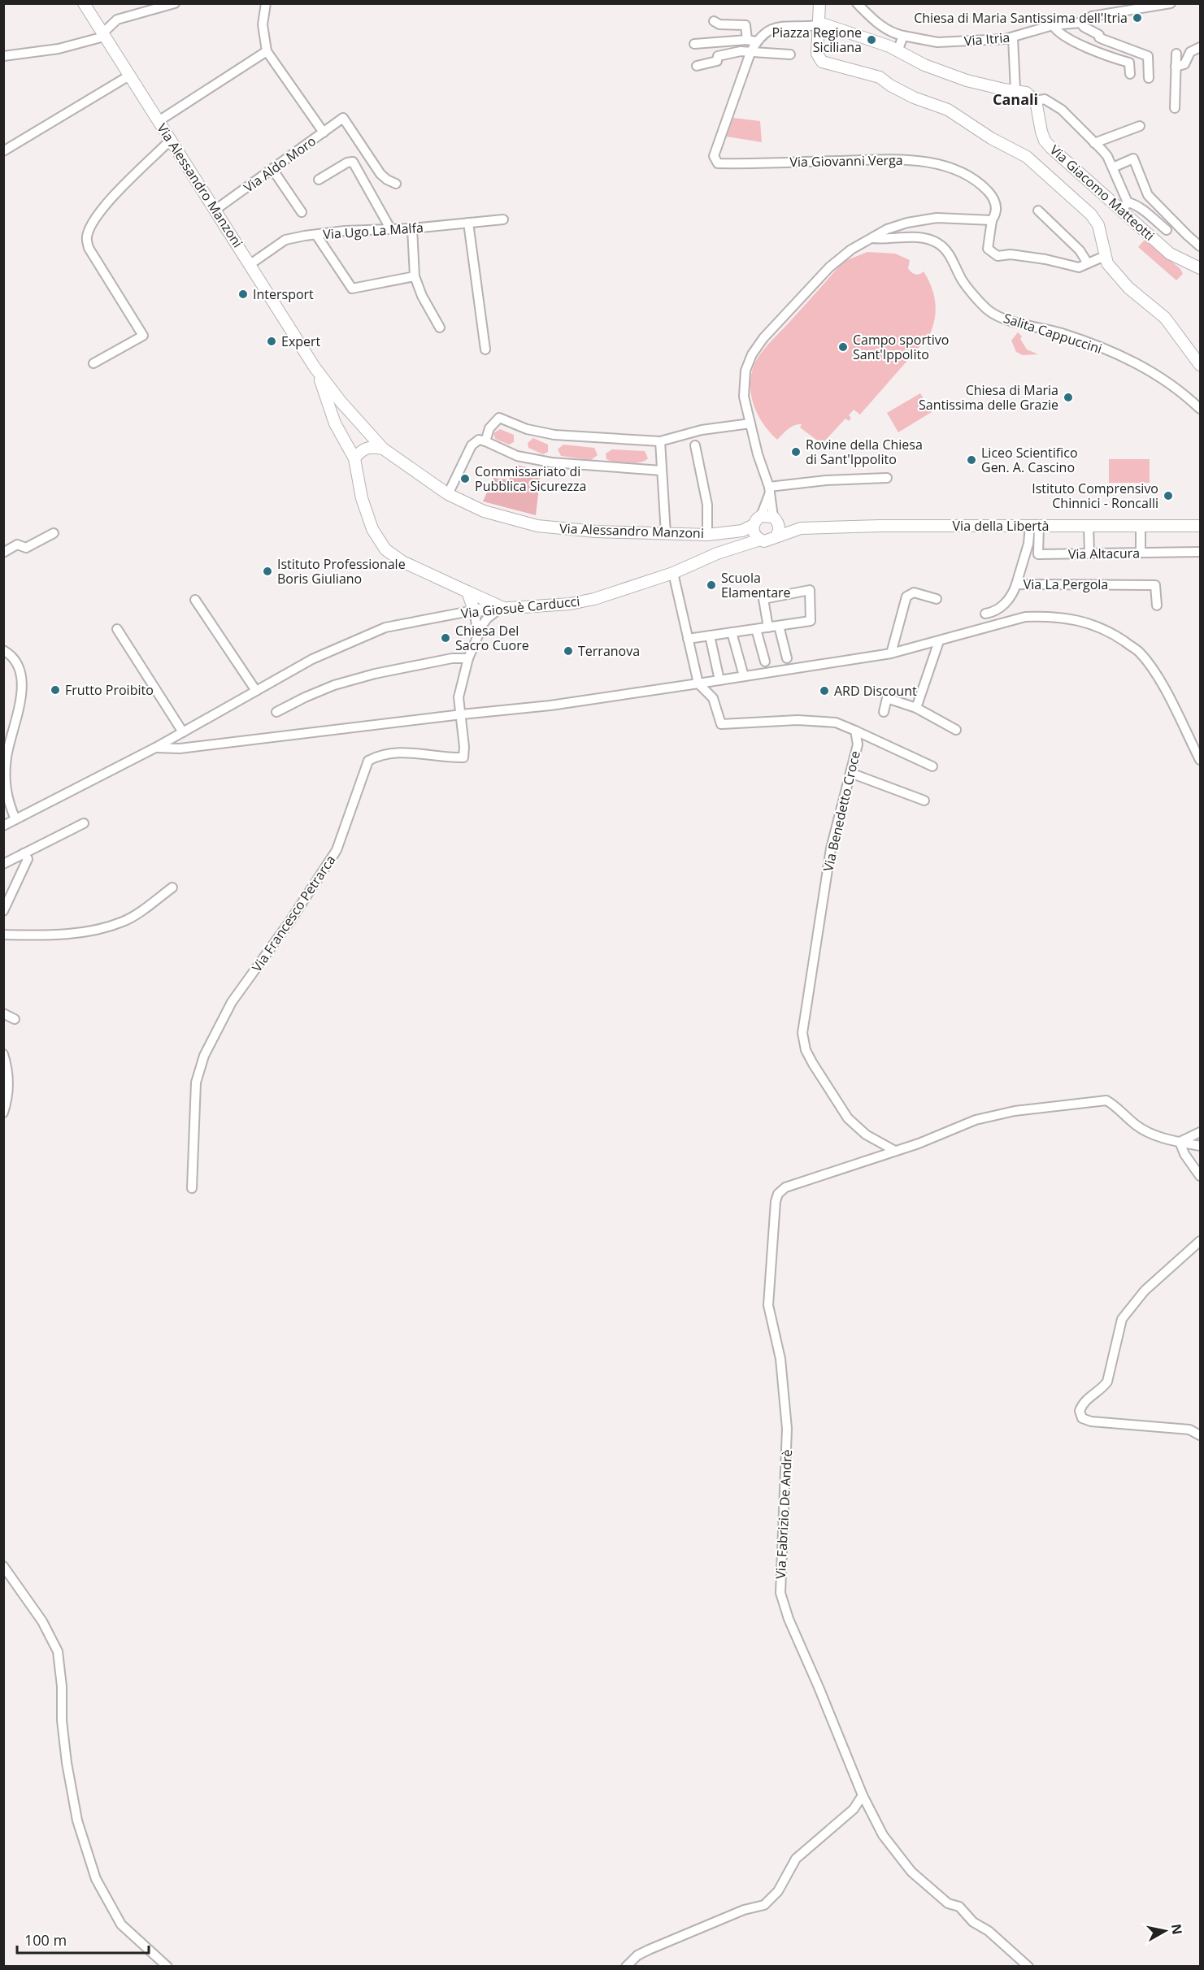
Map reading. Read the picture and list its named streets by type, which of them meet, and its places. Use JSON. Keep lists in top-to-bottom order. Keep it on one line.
{"streets":{"main road":["Via Alessandro Manzoni","Via Giacomo Matteotti","Via della Libertà","Via Giosuè Carducci"],"street":["Via Itria","Via Giovanni Verga","Via Aldo Moro","Via Ugo La Malfa","Salita Cappuccini","Via Altacura","Via La Pergola","Via Benedetto Croce","Via Francesco Petrarca","Via Fabrizio De Andrè"]},"crossings":[["Via Aldo Moro","Via Alessandro Manzoni"],["Via Alessandro Manzoni","Via Ugo La Malfa"],["Via Alessandro Manzoni","Via della Libertà"],["Via Alessandro Manzoni","Via Giosuè Carducci"],["Via della Libertà","Via Altacura"],["Via della Libertà","Via La Pergola"],["Via della Libertà","Via Giosuè Carducci"],["Via Altacura","Via La Pergola"],["Via Giosuè Carducci","Via Benedetto Croce"],["Via Giosuè Carducci","Via Francesco Petrarca"],["Via Benedetto Croce","Via Fabrizio De Andrè"]],"districts":["Canali"],"places":["Chiesa di Maria Santissima dell'Itria","Piazza Regione Siciliana","Intersport","Expert","Campo sportivo Sant'Ippolito","Chiesa di Maria Santissima delle Grazie","Rovine della Chiesa di Sant'Ippolito","Liceo Scientifico Gen. A. Cascino","Commissariato di Pubblica Sicurezza","Istituto Comprensivo Chinnici - Roncalli","Istituto Professionale Boris Giuliano","Scuola Elamentare","Chiesa Del Sacro Cuore","Terranova","Frutto Proibito","ARD Discount"],"scale_bar":"100 m","north":"right"}
